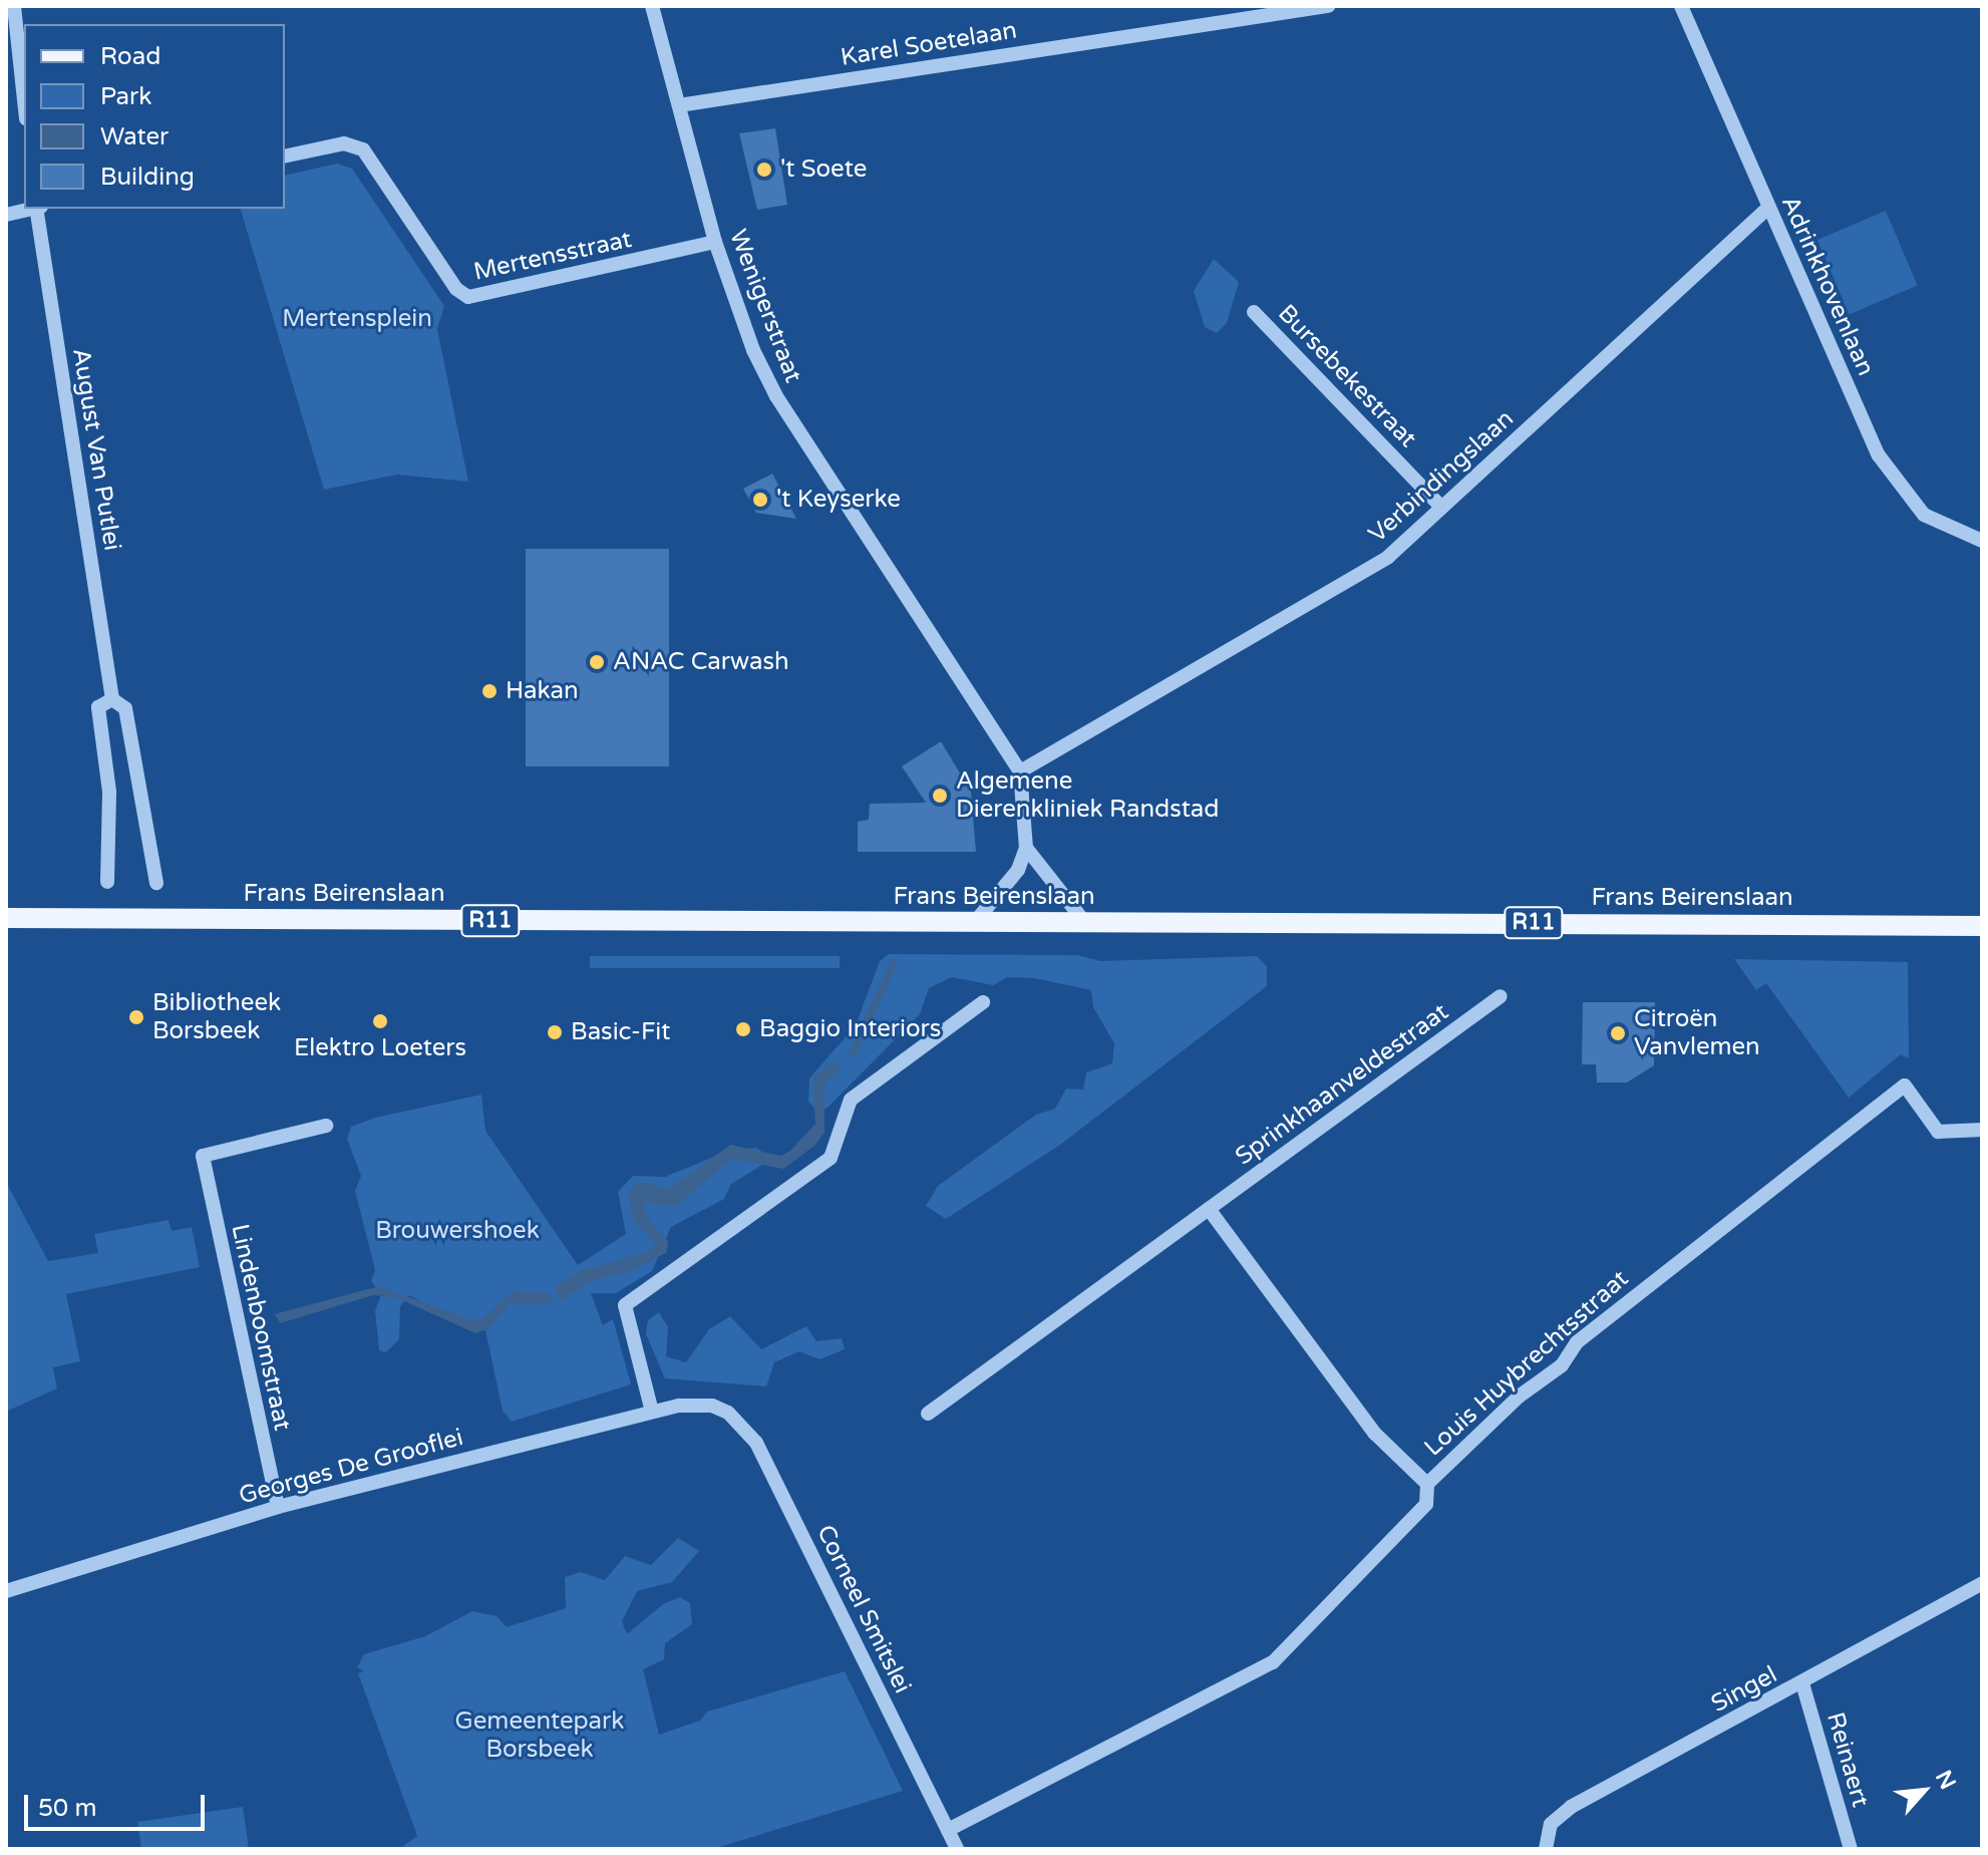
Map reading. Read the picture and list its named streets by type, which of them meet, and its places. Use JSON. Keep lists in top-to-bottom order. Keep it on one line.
{"streets":{"main road":["Frans Beirenslaan","R11"],"street":["Karel Soetelaan","Mertensstraat","Adrinkhovenlaan","Wenigerstraat","Bursebekestraat","August Van Putlei","Verbindingslaan","Sprinkhaanveldestraat","Lindenboomstraat","Louis Huybrechtsstraat","Georges De Grooflei","Corneel Smitslei","Singel","Reinaert"]},"crossings":[["Karel Soetelaan","Wenigerstraat"],["Mertensstraat","Wenigerstraat"],["Adrinkhovenlaan","Verbindingslaan"],["Wenigerstraat","Verbindingslaan"],["Bursebekestraat","Verbindingslaan"],["Lindenboomstraat","Georges De Grooflei"],["Louis Huybrechtsstraat","Corneel Smitslei"],["Georges De Grooflei","Corneel Smitslei"],["Singel","Reinaert"]],"parks":["Mertensplein","Brouwershoek","Gemeentepark Borsbeek"],"places":["'t Soete","'t Keyserke","ANAC Carwash","Hakan","Algemene Dierenkliniek Randstad","Bibliotheek Borsbeek","Elektro Loeters","Baggio Interiors","Basic-Fit","Citroën Vanvlemen"],"legend":["Road","Park","Water","Building"],"scale_bar":"50 m","north":"top right"}
